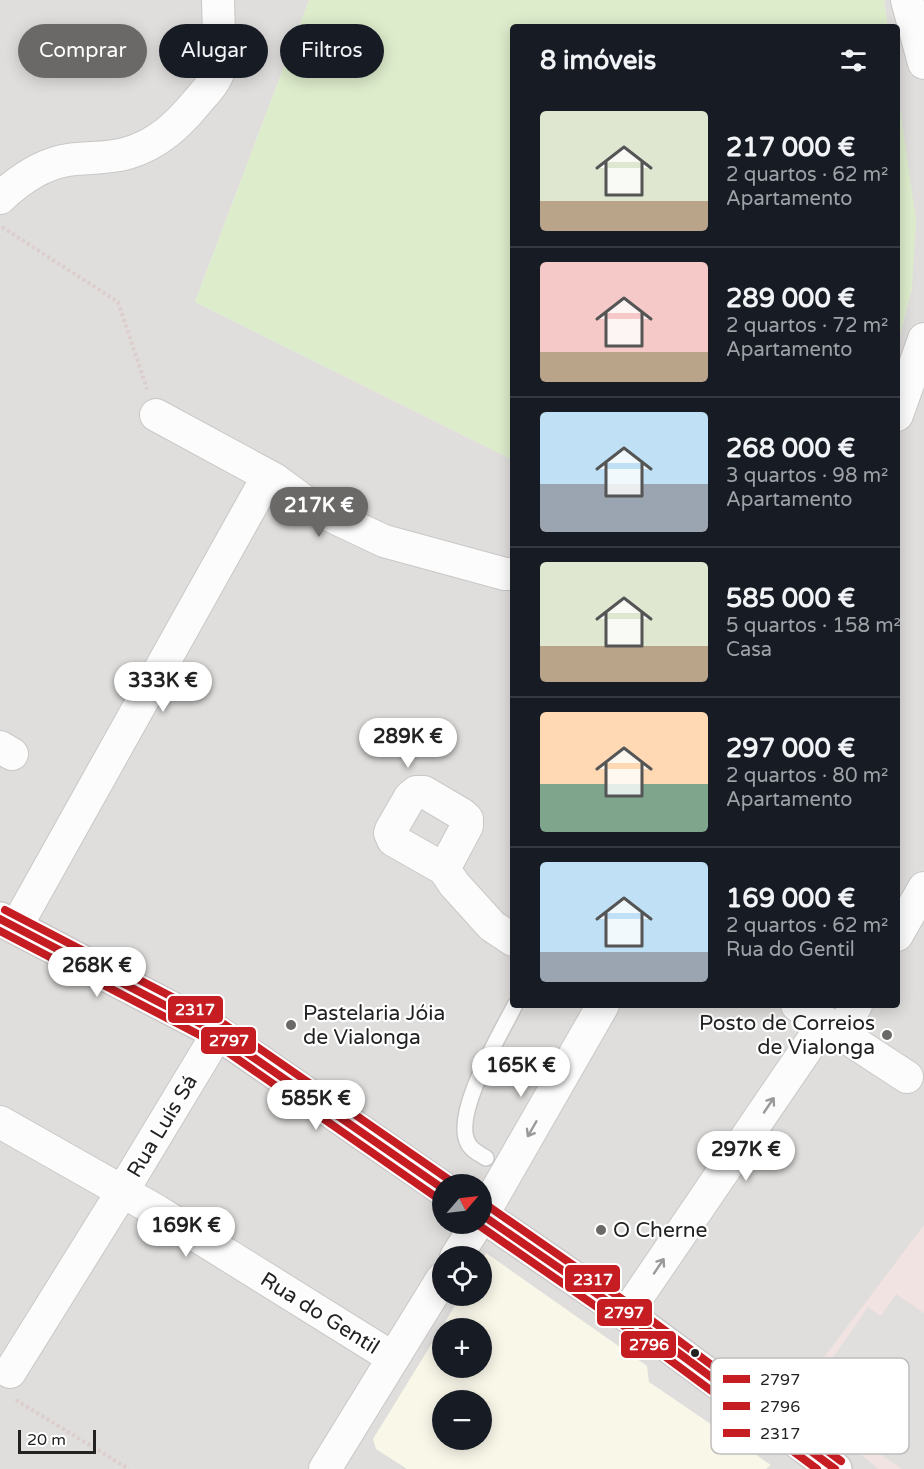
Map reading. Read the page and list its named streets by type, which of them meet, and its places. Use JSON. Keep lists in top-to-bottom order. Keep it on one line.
{"streets":{"street":["Rua Luís Sá","Rua do Gentil"]},"crossings":[["Rua Luís Sá","Rua do Gentil"]],"places":["Pastelaria Jóia de Vialonga","Posto de Correios de Vialonga","O Cherne"],"lines":["transit line 2317","transit line 2797","transit line 2796"],"legend":["2797","2796","2317"],"scale_bar":"20 m","north":"top right","page":{"chip":["Comprar","Alugar","Filtros"],"heading":"8 imóveis","list":[{"name":"217 000 €","note":"2 quartos · 62 m² · Apartamento"},{"name":"289 000 €","note":"2 quartos · 72 m² · Apartamento"},{"name":"268 000 €","note":"3 quartos · 98 m² · Apartamento"},{"name":"585 000 €","note":"5 quartos · 158 m² · Casa"},{"name":"297 000 €","note":"2 quartos · 80 m² · Apartamento"},{"name":"169 000 €","note":"2 quartos · 62 m² · Rua do Gentil"}],"price":["217K €","333K €","289K €","268K €","165K €","585K €","297K €","169K €"],"map_buttons":["+","−"],"scale":"20 m"}}
